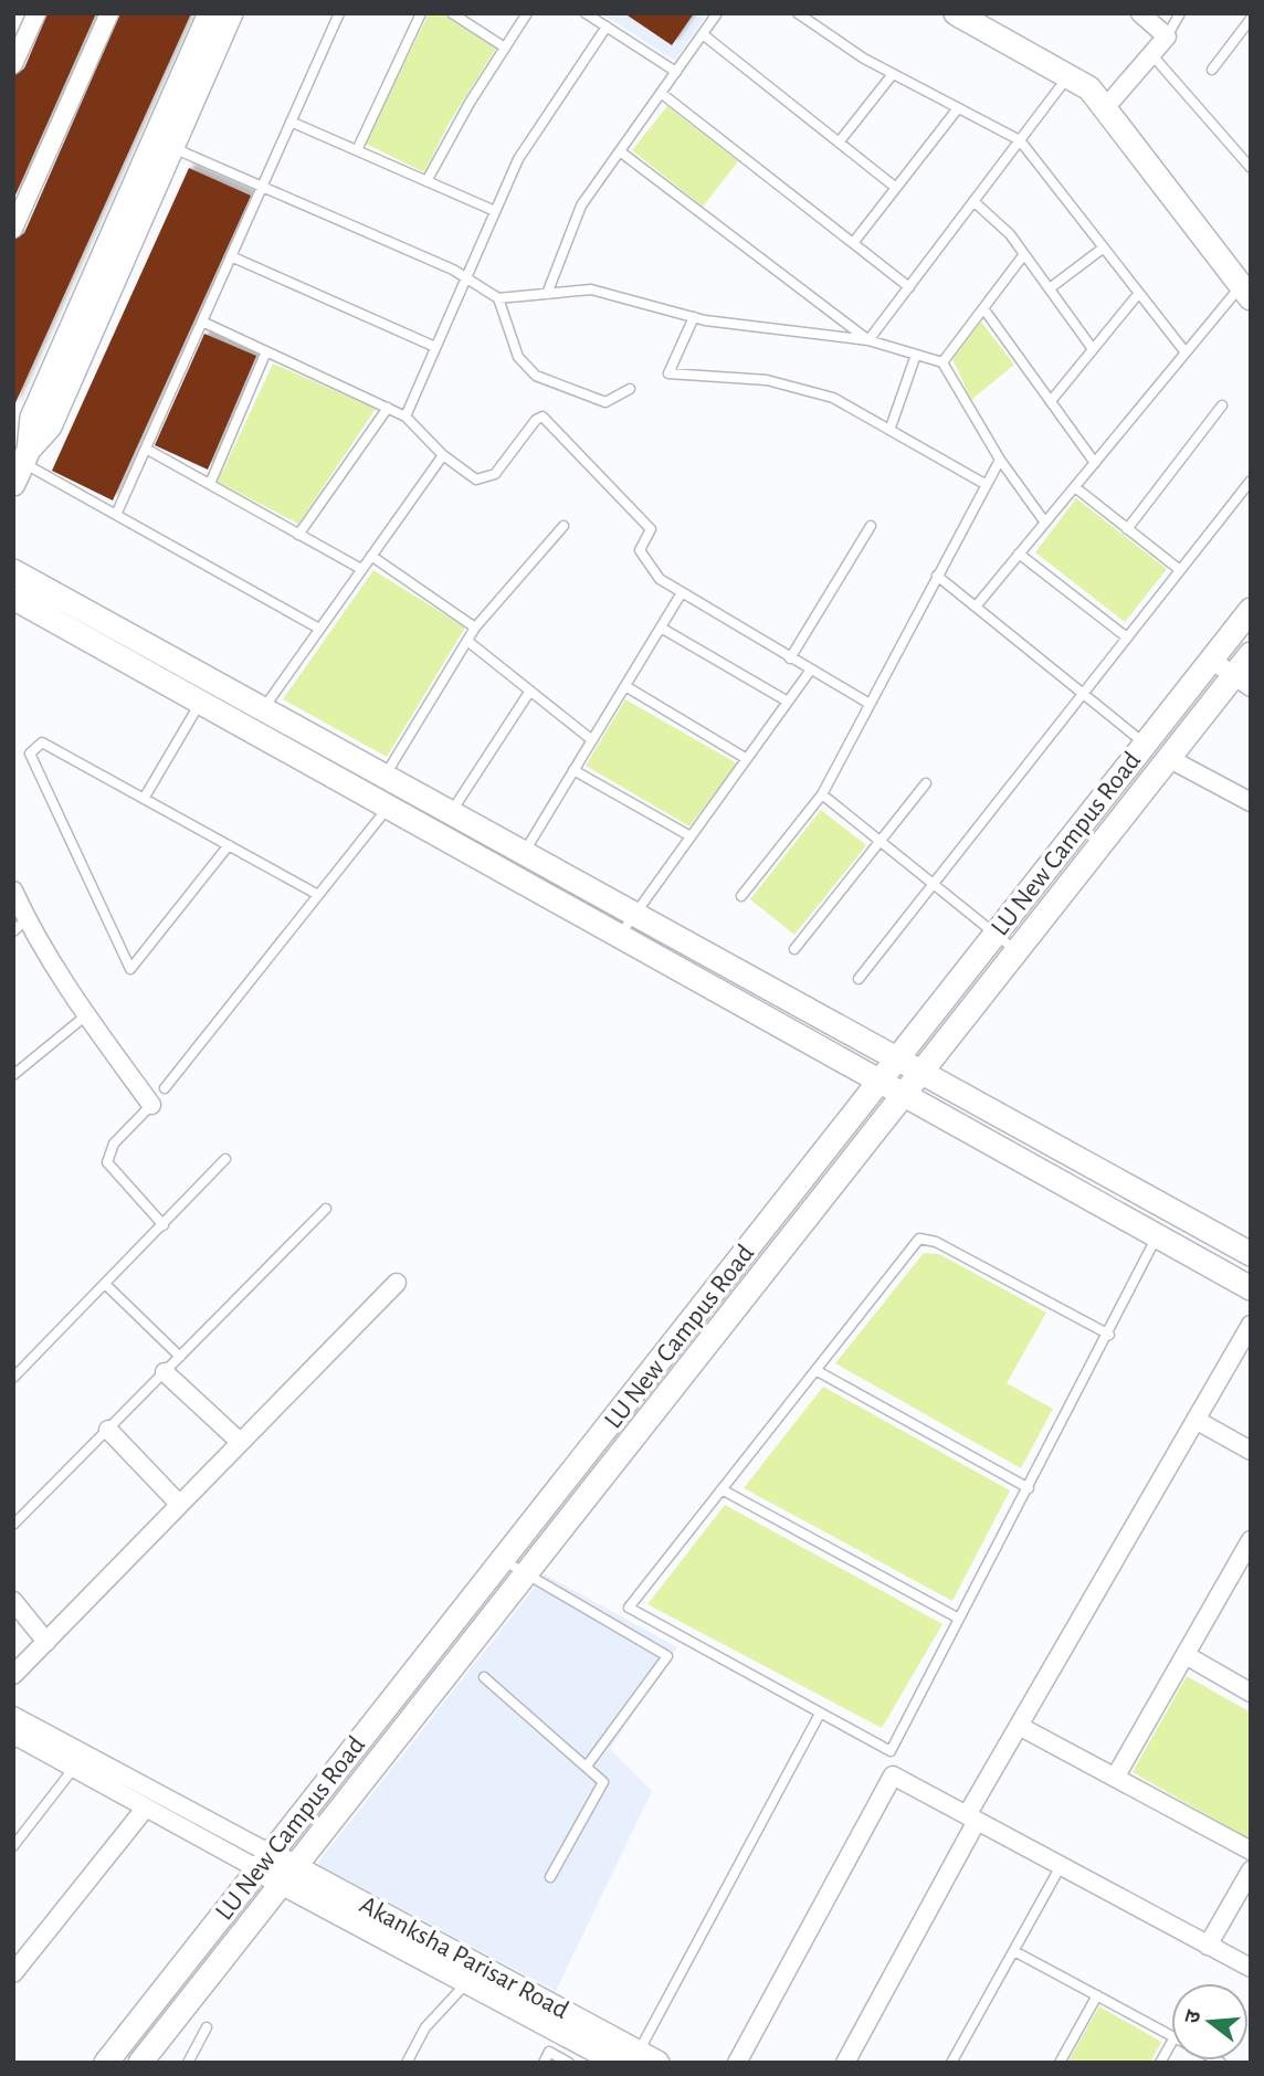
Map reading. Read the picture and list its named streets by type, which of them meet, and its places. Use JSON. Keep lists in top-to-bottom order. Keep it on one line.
{"streets":{"street":["LU New Campus Road","Akanksha Parisar Road"]},"crossings":[["LU New Campus Road","Akanksha Parisar Road"]],"north":"left"}
